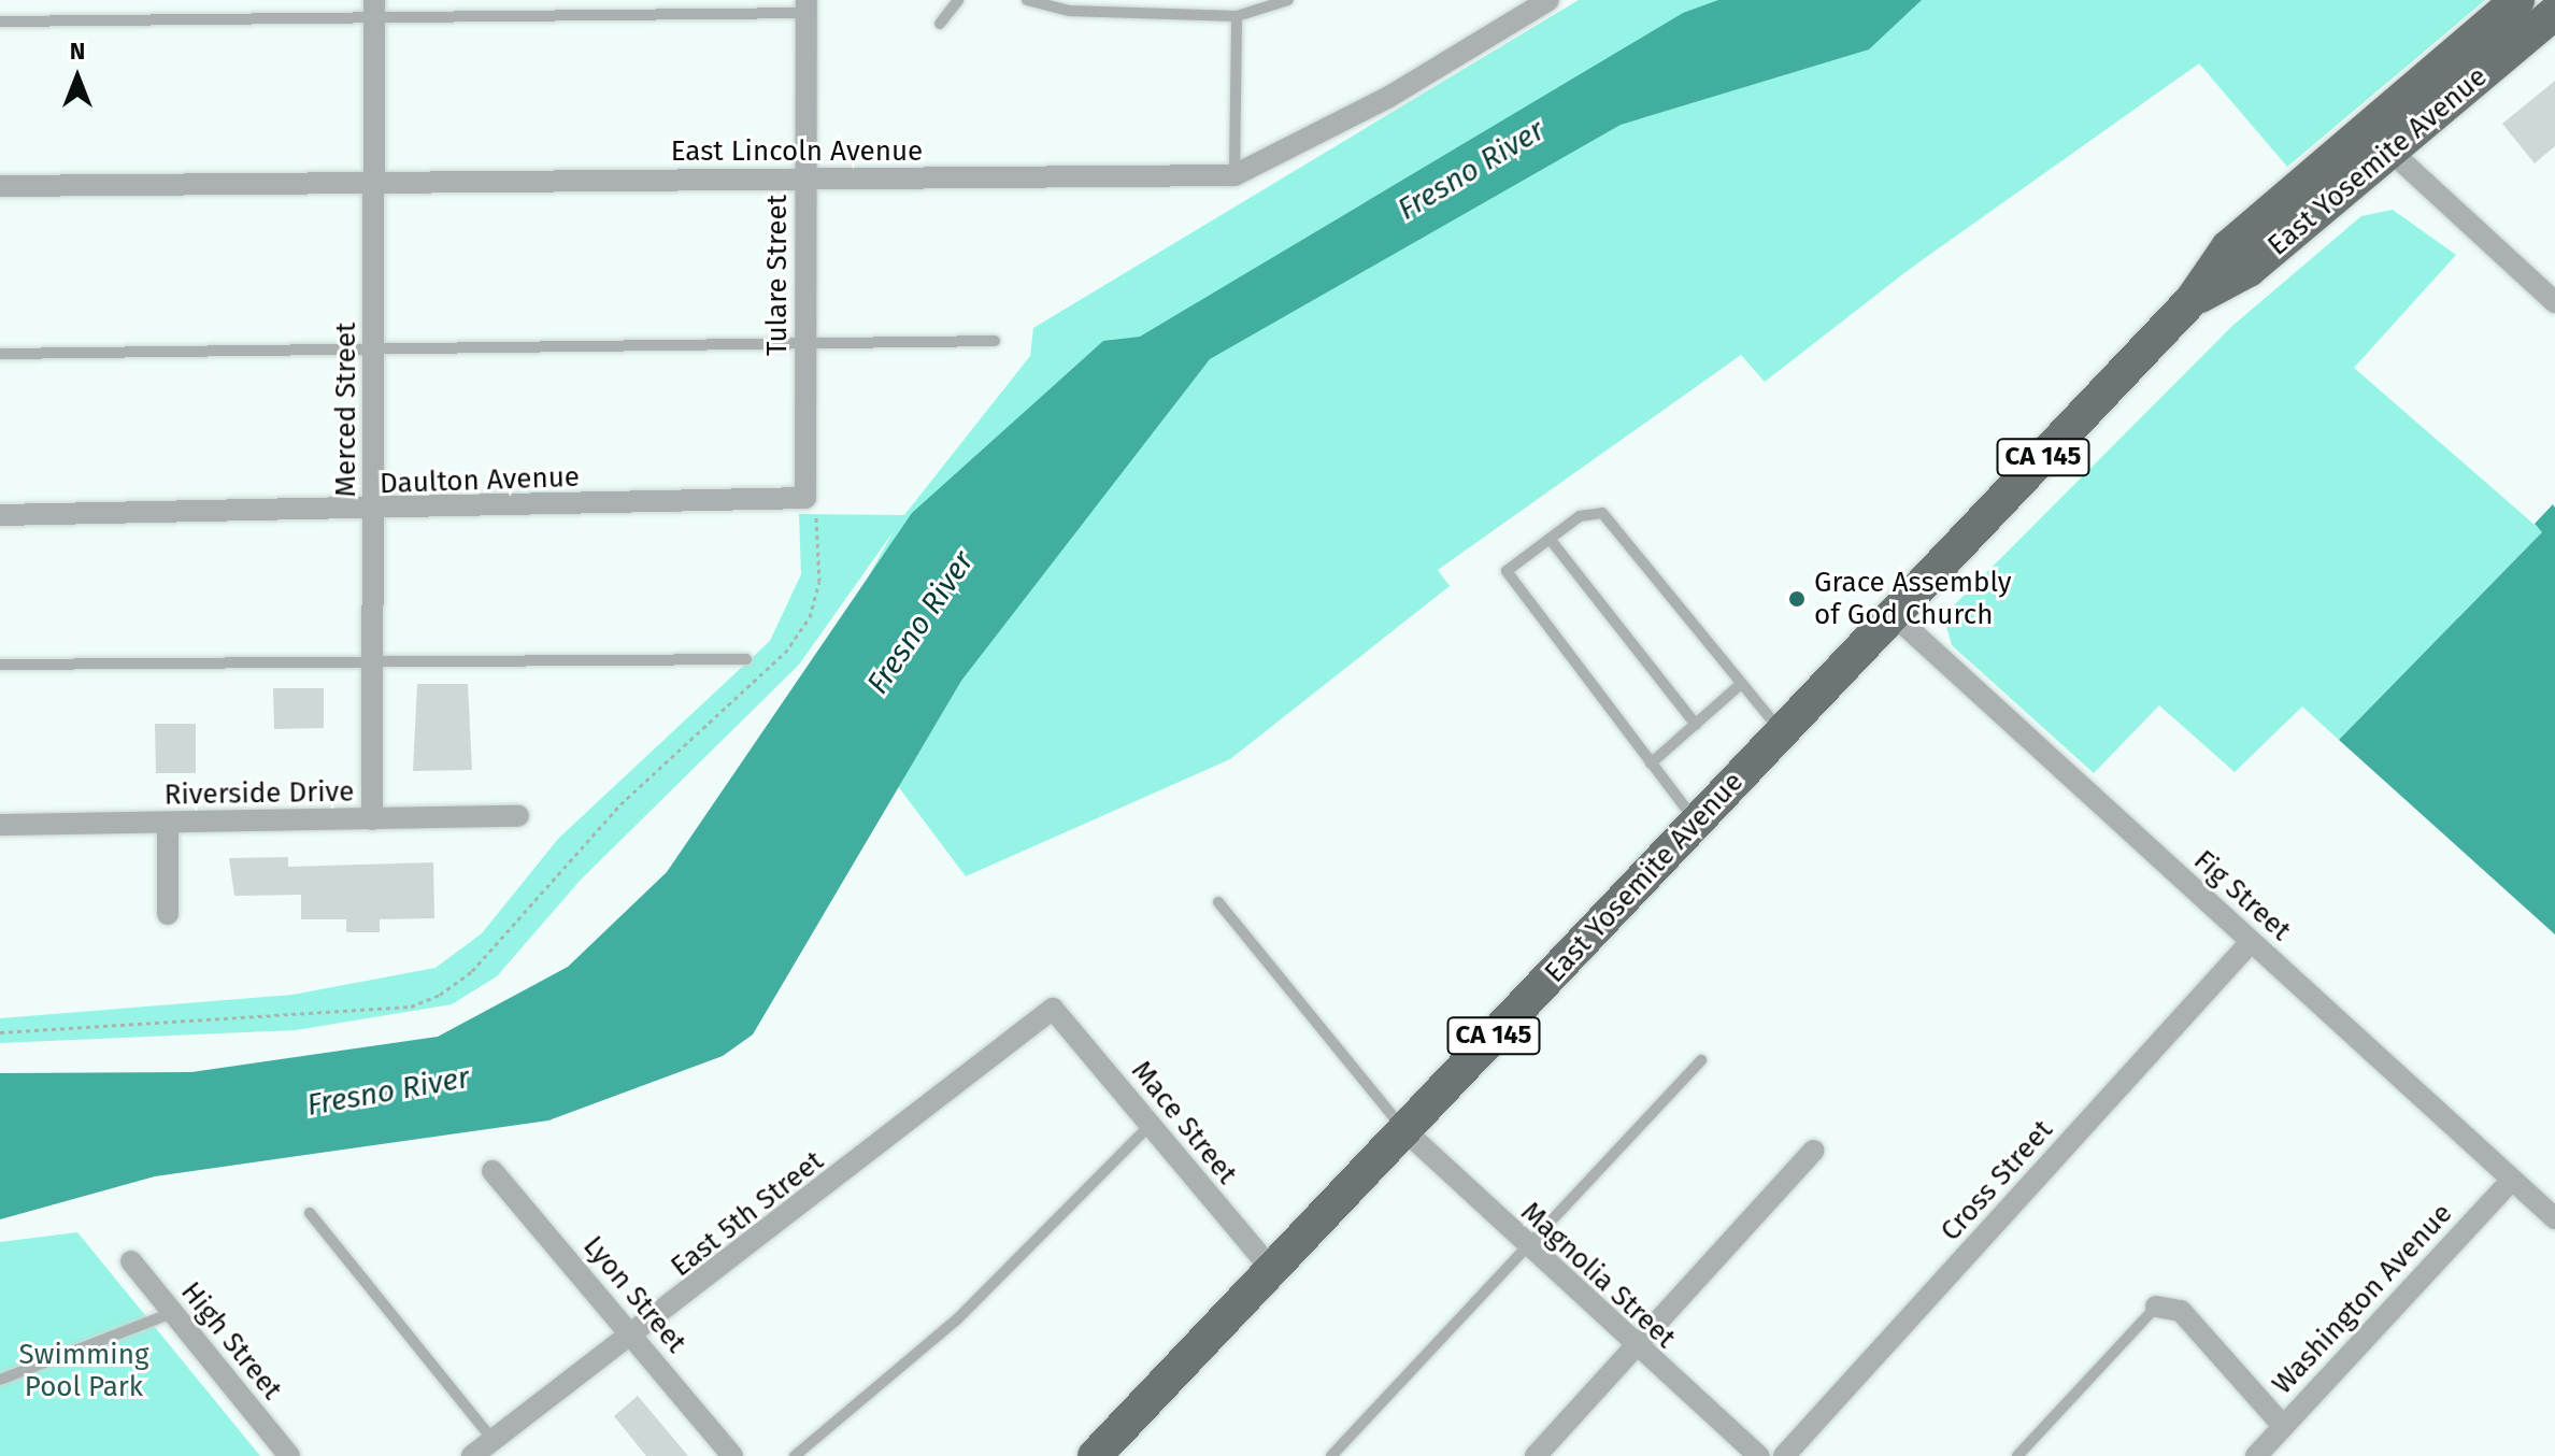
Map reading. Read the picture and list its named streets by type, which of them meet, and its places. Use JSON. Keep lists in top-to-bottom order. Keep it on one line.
{"streets":{"main road":["East Yosemite Avenue","CA 145"],"street":["East Lincoln Avenue","Tulare Street","Merced Street","Daulton Avenue","Riverside Drive","Fig Street","Mace Street","Cross Street","East 5th Street","Magnolia Street","Lyon Street","Washington Avenue","High Street"]},"crossings":[["East Lincoln Avenue","Tulare Street"],["East Lincoln Avenue","Merced Street"],["East Yosemite Avenue","Fig Street"],["East Yosemite Avenue","Mace Street"],["East Yosemite Avenue","Magnolia Street"],["Tulare Street","Daulton Avenue"],["Merced Street","Daulton Avenue"],["Merced Street","Riverside Drive"],["Fig Street","Cross Street"],["Fig Street","Washington Avenue"],["Mace Street","East 5th Street"],["East 5th Street","Lyon Street"]],"water":["Fresno River"],"parks":["Swimming Pool Park"],"places":["Grace Assembly of God Church"],"north":"top"}
